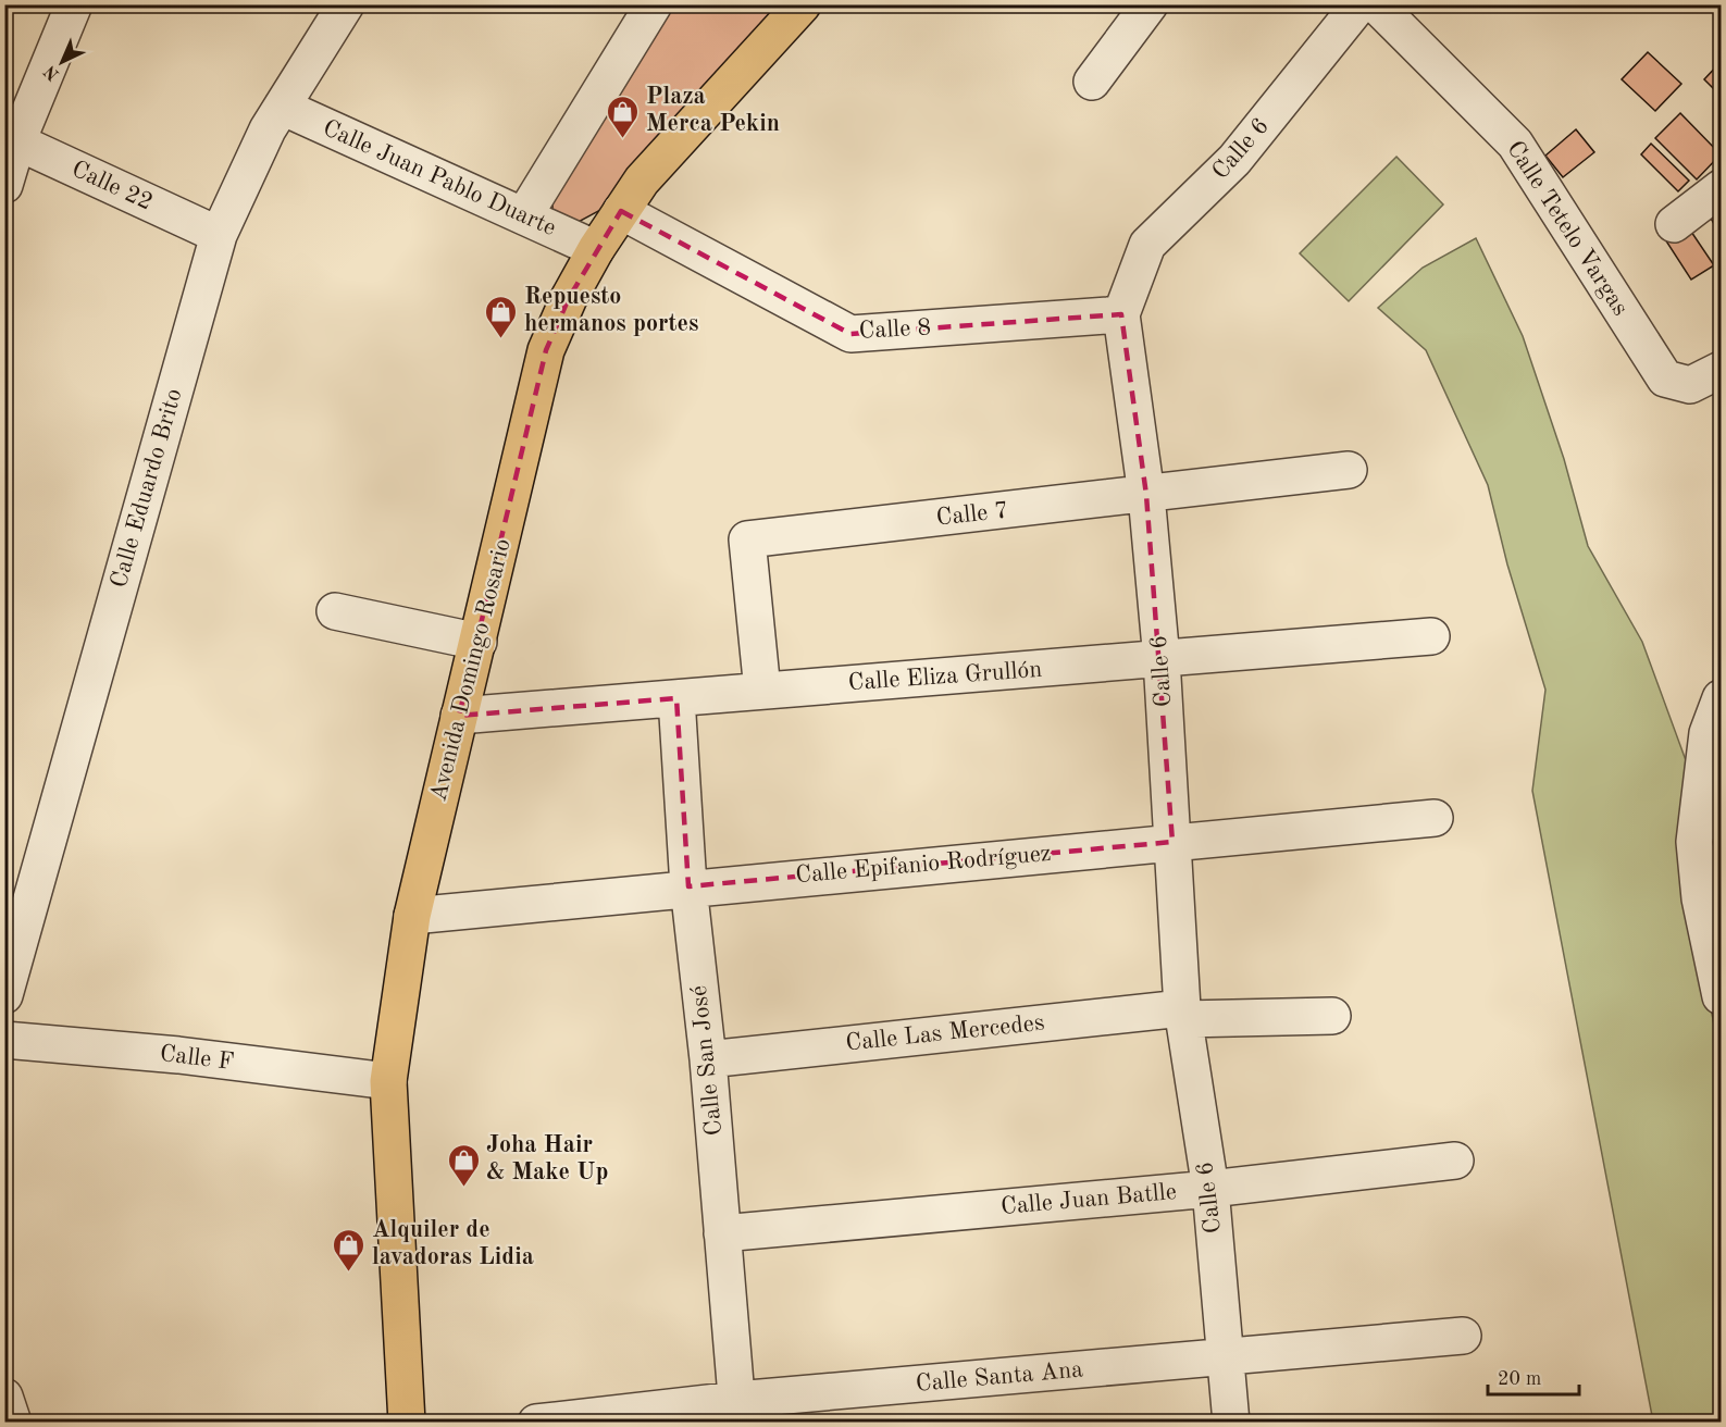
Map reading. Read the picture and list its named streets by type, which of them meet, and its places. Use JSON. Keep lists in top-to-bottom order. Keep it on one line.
{"streets":{"main road":["Avenida Domingo Rosario"],"street":["Calle 6","Calle Juan Pablo Duarte","Calle 22","Calle Tetelo Vargas","Calle 8","Calle Eduardo Brito","Calle 7","Calle Eliza Grullón","Calle Epifanio Rodríguez","Calle Las Mercedes","Calle F","Calle San José","Calle Juan Batlle","Calle Santa Ana"]},"crossings":[["Calle 6","Calle 8"],["Calle 6","Calle 7"],["Calle 6","Calle Eliza Grullón"],["Calle 6","Calle Epifanio Rodríguez"],["Calle 6","Calle Las Mercedes"],["Calle 6","Calle Juan Batlle"],["Calle 6","Calle Santa Ana"],["Calle Juan Pablo Duarte","Calle Eduardo Brito"],["Calle Juan Pablo Duarte","Avenida Domingo Rosario"],["Calle 22","Calle Eduardo Brito"],["Calle 8","Avenida Domingo Rosario"],["Calle 7","Calle Eliza Grullón"],["Avenida Domingo Rosario","Calle Eliza Grullón"],["Avenida Domingo Rosario","Calle Epifanio Rodríguez"],["Avenida Domingo Rosario","Calle F"],["Calle Eliza Grullón","Calle San José"],["Calle Epifanio Rodríguez","Calle San José"],["Calle Las Mercedes","Calle San José"],["Calle San José","Calle Juan Batlle"],["Calle San José","Calle Santa Ana"]],"places":{"shop":["Plaza Merca Pekin","Repuesto hermanos portes","Joha Hair & Make Up","Alquiler de lavadoras Lidia"]},"scale_bar":"20 m","north":"bottom left"}
